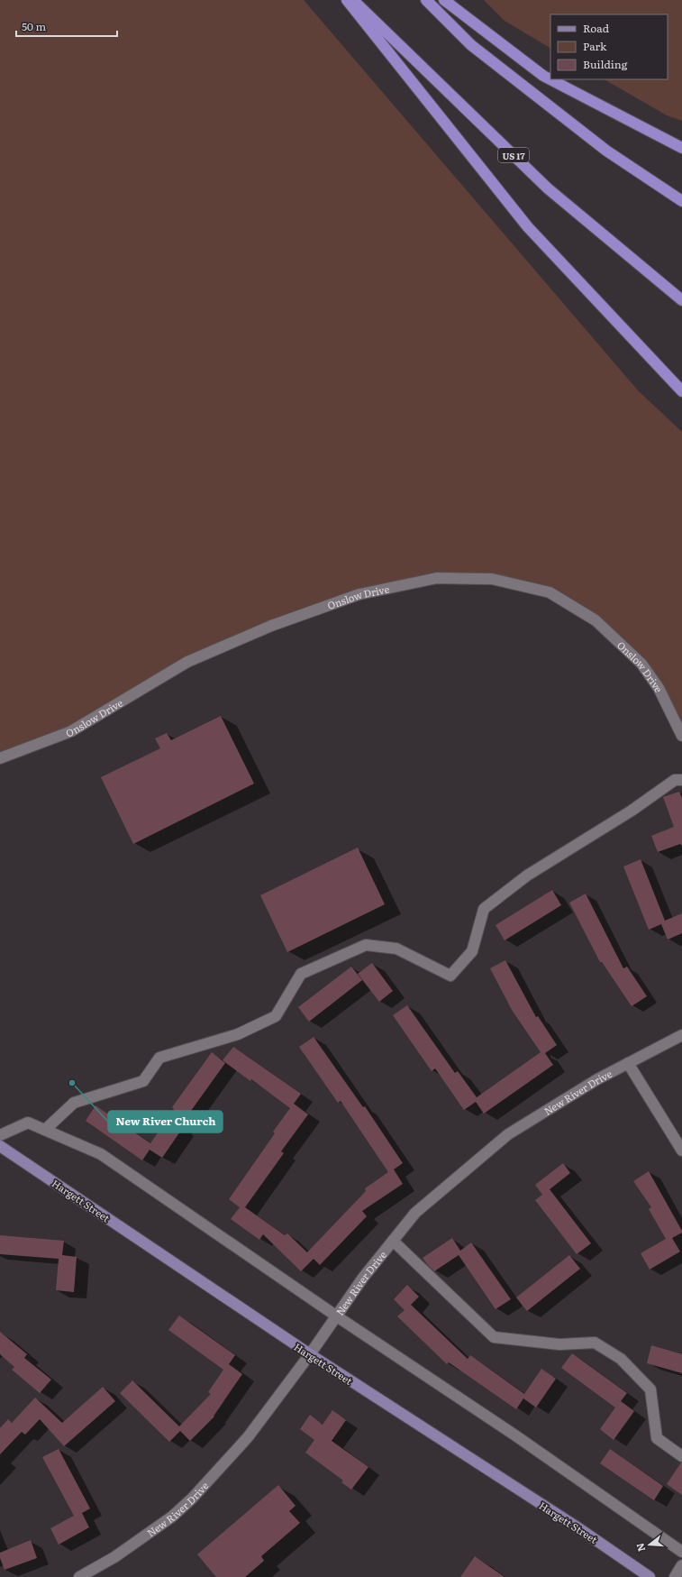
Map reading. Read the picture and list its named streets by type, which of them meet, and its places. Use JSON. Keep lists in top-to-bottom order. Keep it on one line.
{"streets":{"highway":["US 17"],"main road":["Hargett Street"],"street":["Onslow Drive","New River Drive"]},"crossings":[["New River Drive","Hargett Street"]],"places":["New River Church"],"legend":["Road","Park","Building"],"scale_bar":"50 m","north":"left"}
